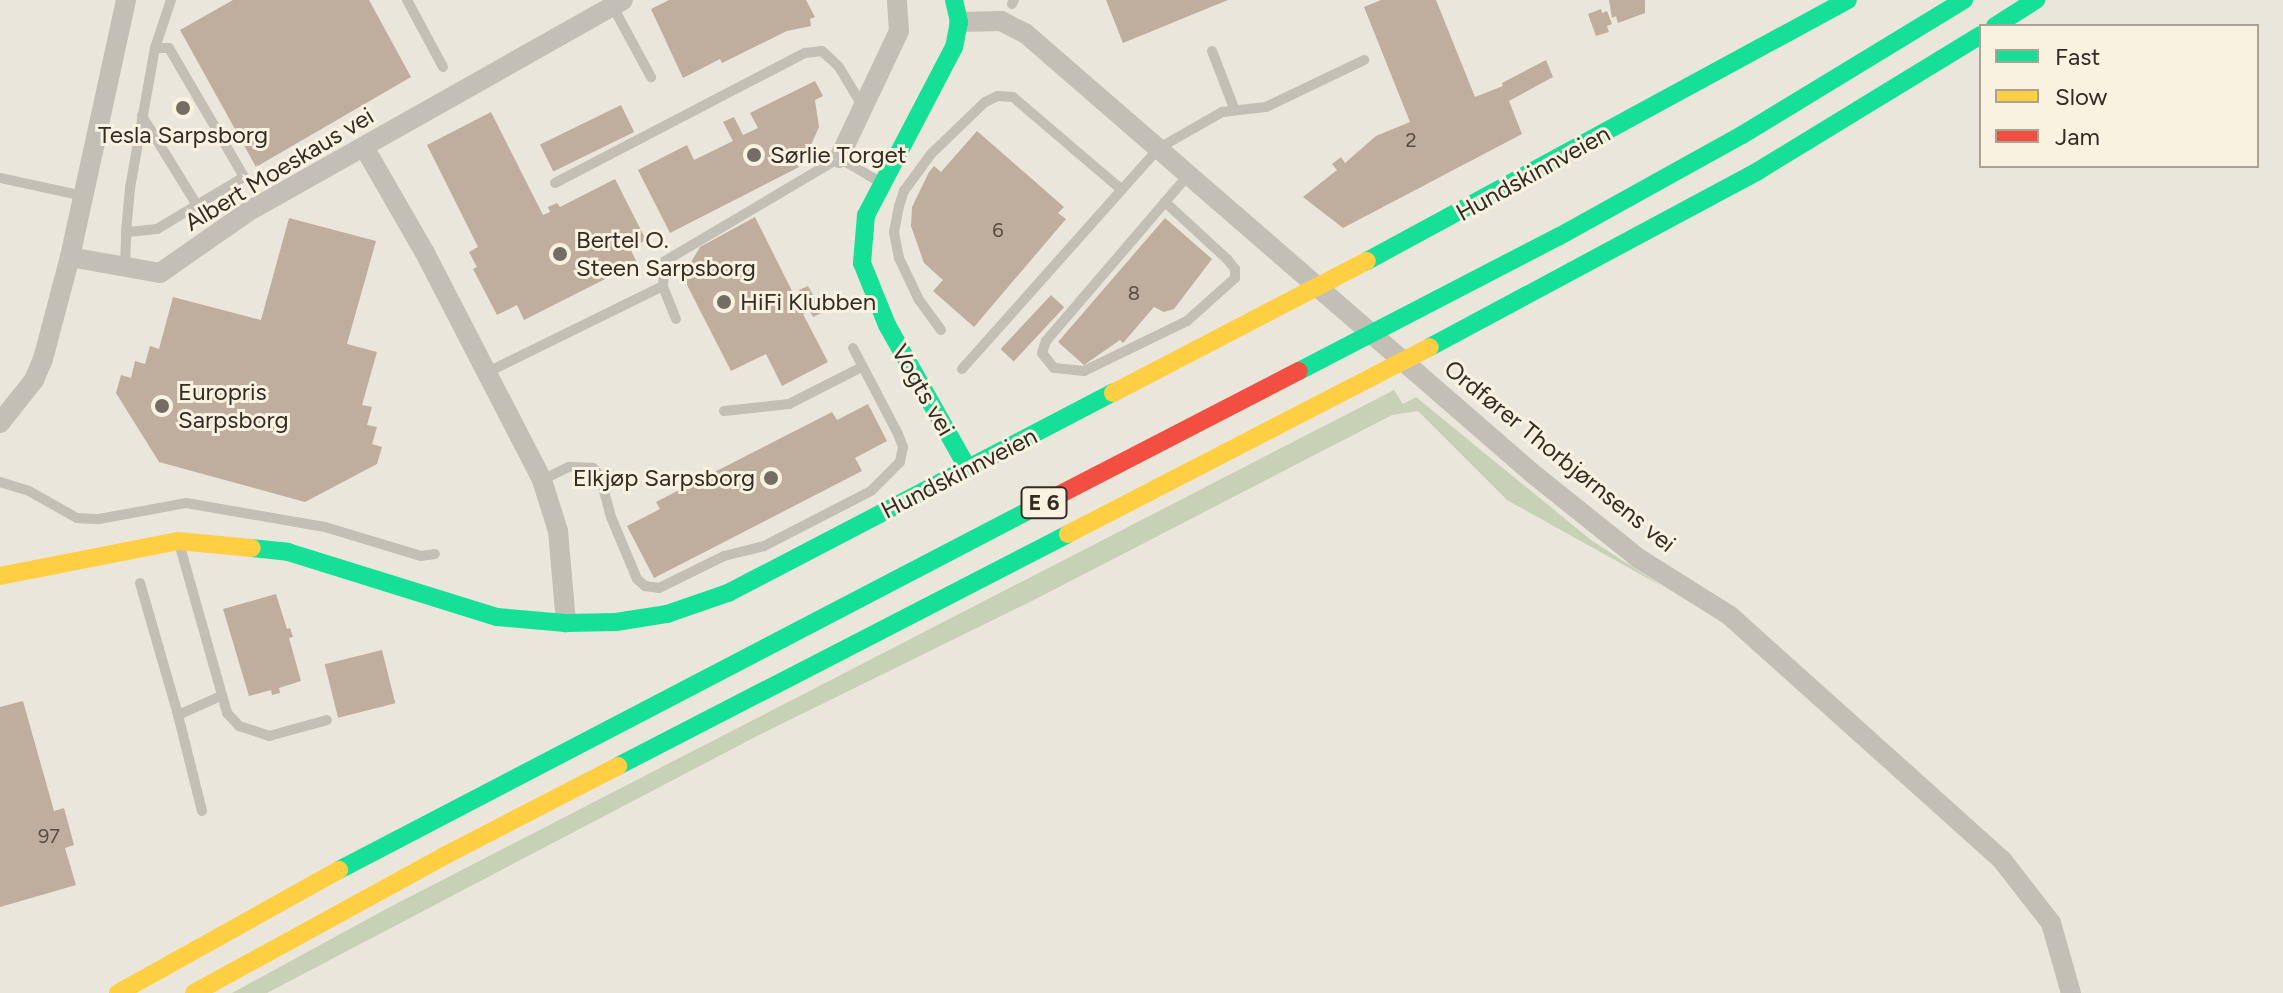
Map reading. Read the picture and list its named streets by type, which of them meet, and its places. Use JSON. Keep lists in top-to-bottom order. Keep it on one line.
{"streets":{"main road":["Hundskinnveien","Vogts vei","E 6"],"street":["Albert Moeskaus vei","Ordfører Thorbjørnsens vei"]},"crossings":[["Hundskinnveien","Vogts vei"],["Vogts vei","Ordfører Thorbjørnsens vei"]],"places":["Tesla Sarpsborg","Sørlie Torget","Bertel O. Steen Sarpsborg","HiFi Klubben","Europris Sarpsborg","Elkjøp Sarpsborg"],"house_numbers":["2","6","8","97"],"legend":["Fast","Slow","Jam"]}
